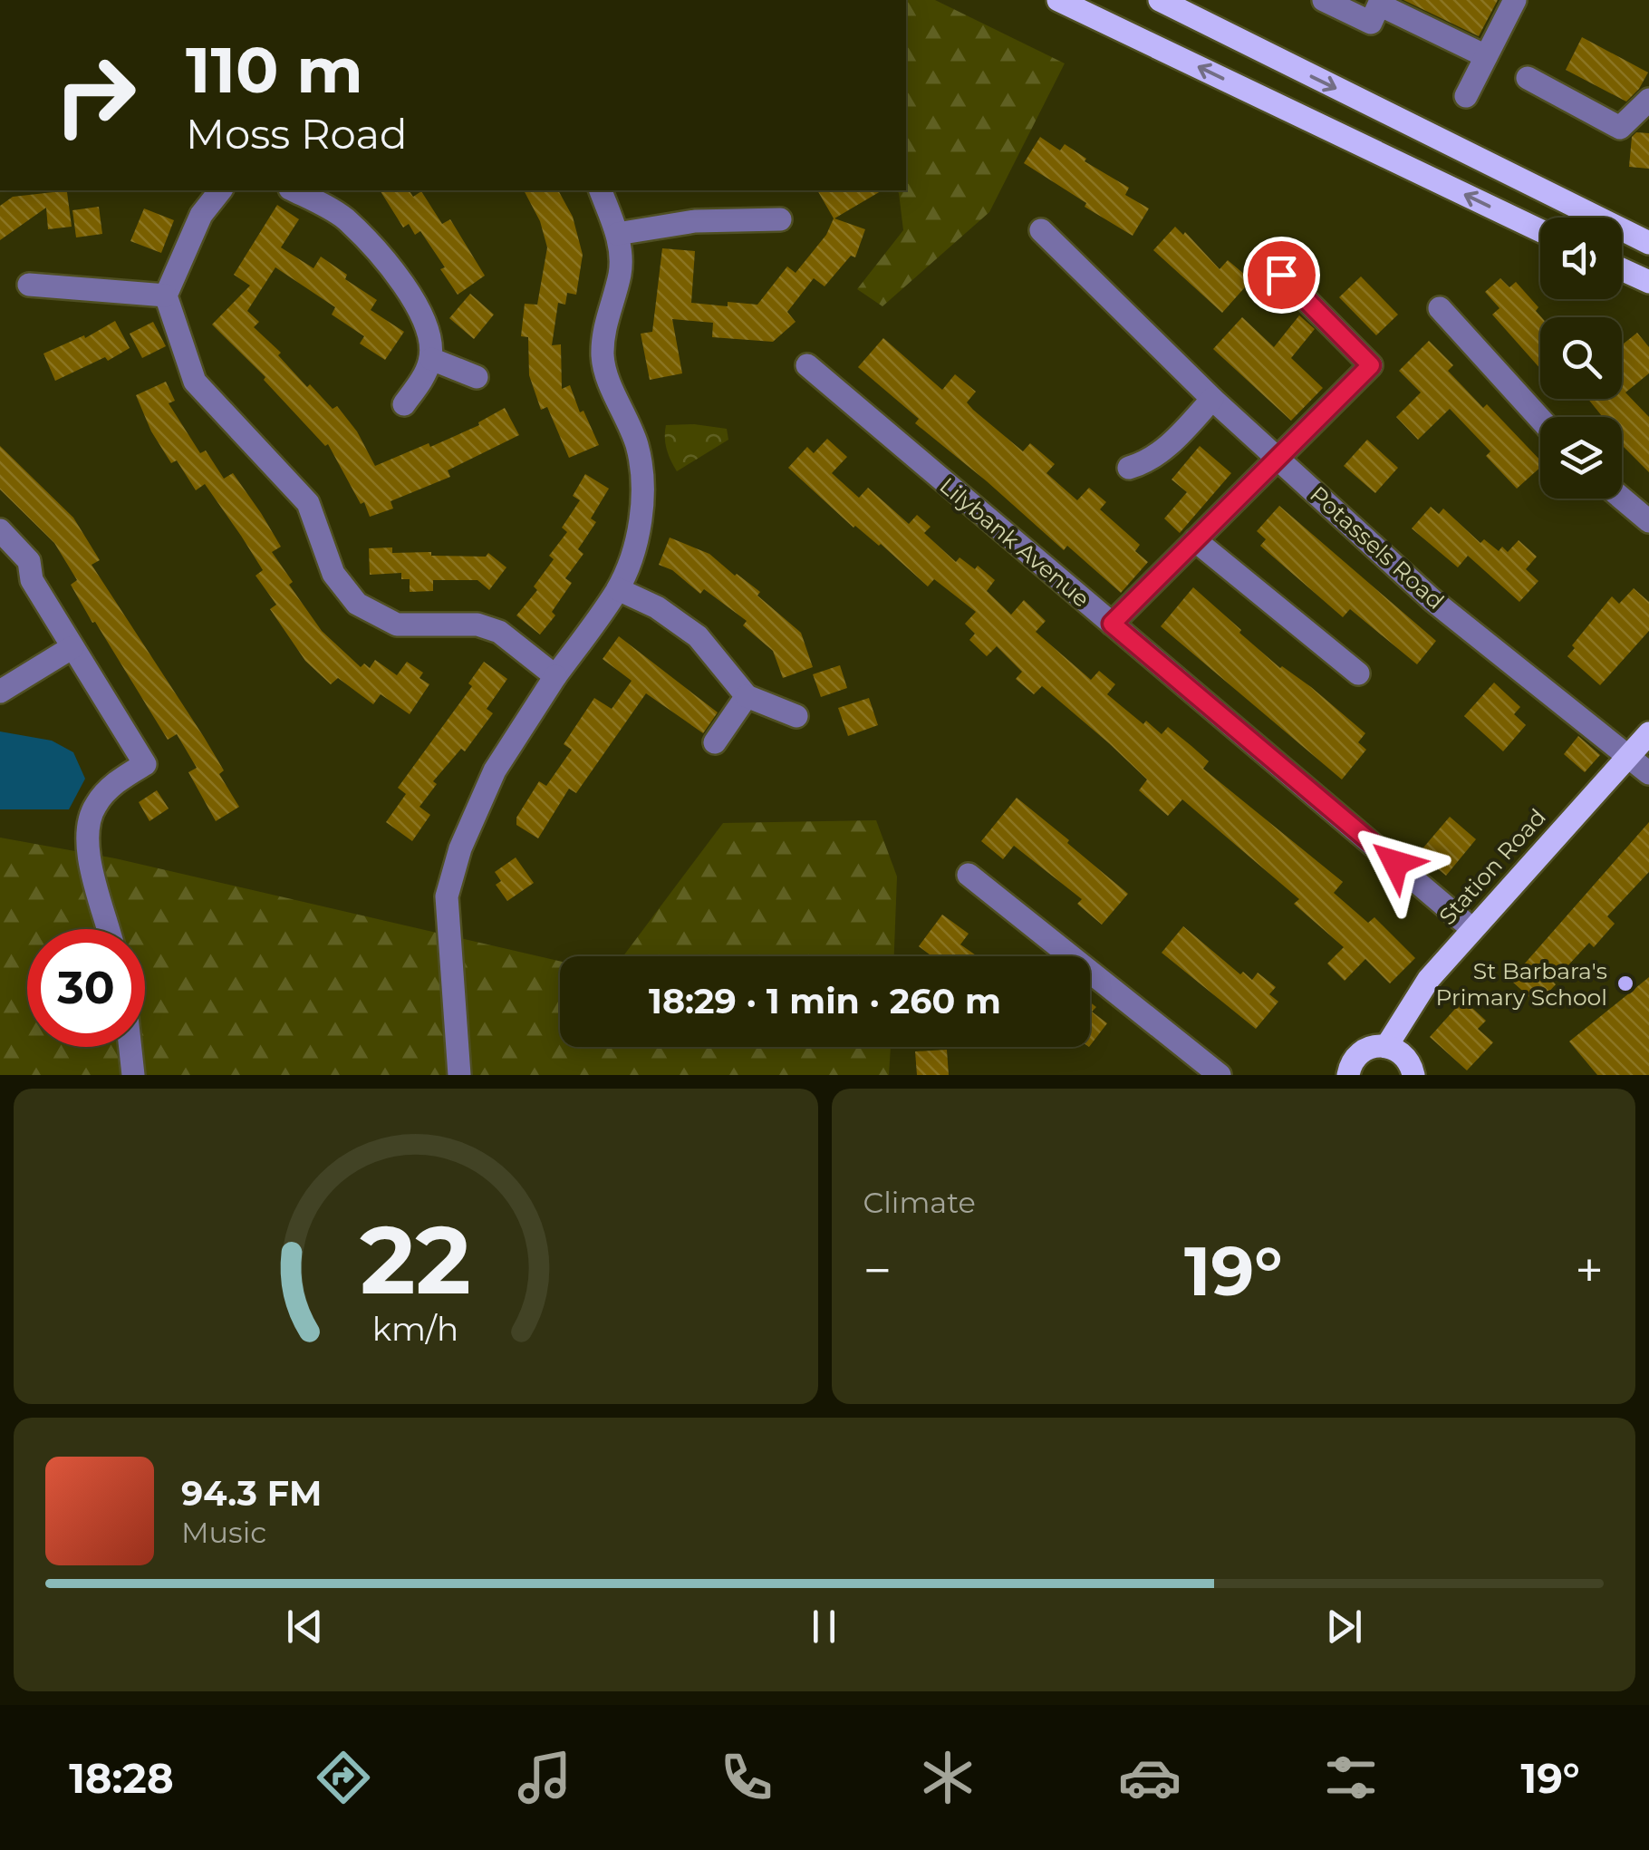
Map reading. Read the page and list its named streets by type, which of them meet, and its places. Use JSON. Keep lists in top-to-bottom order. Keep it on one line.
{"streets":{"main road":["Station Road"],"street":["Lilybank Avenue","Potassels Road"]},"crossings":[["Lilybank Avenue","Station Road"],["Potassels Road","Station Road"]],"places":["St Barbara's Primary School"],"page":{"turn":["110 m","Moss Road"],"limit":"30","trip":"18:29 · 1 min · 260 m","tile":"Climate","heat":["−","19°","+"],"song":["94.3 FM","Music"],"tabs":["18:28","19°"],"gauge":["22","km/h"]}}
